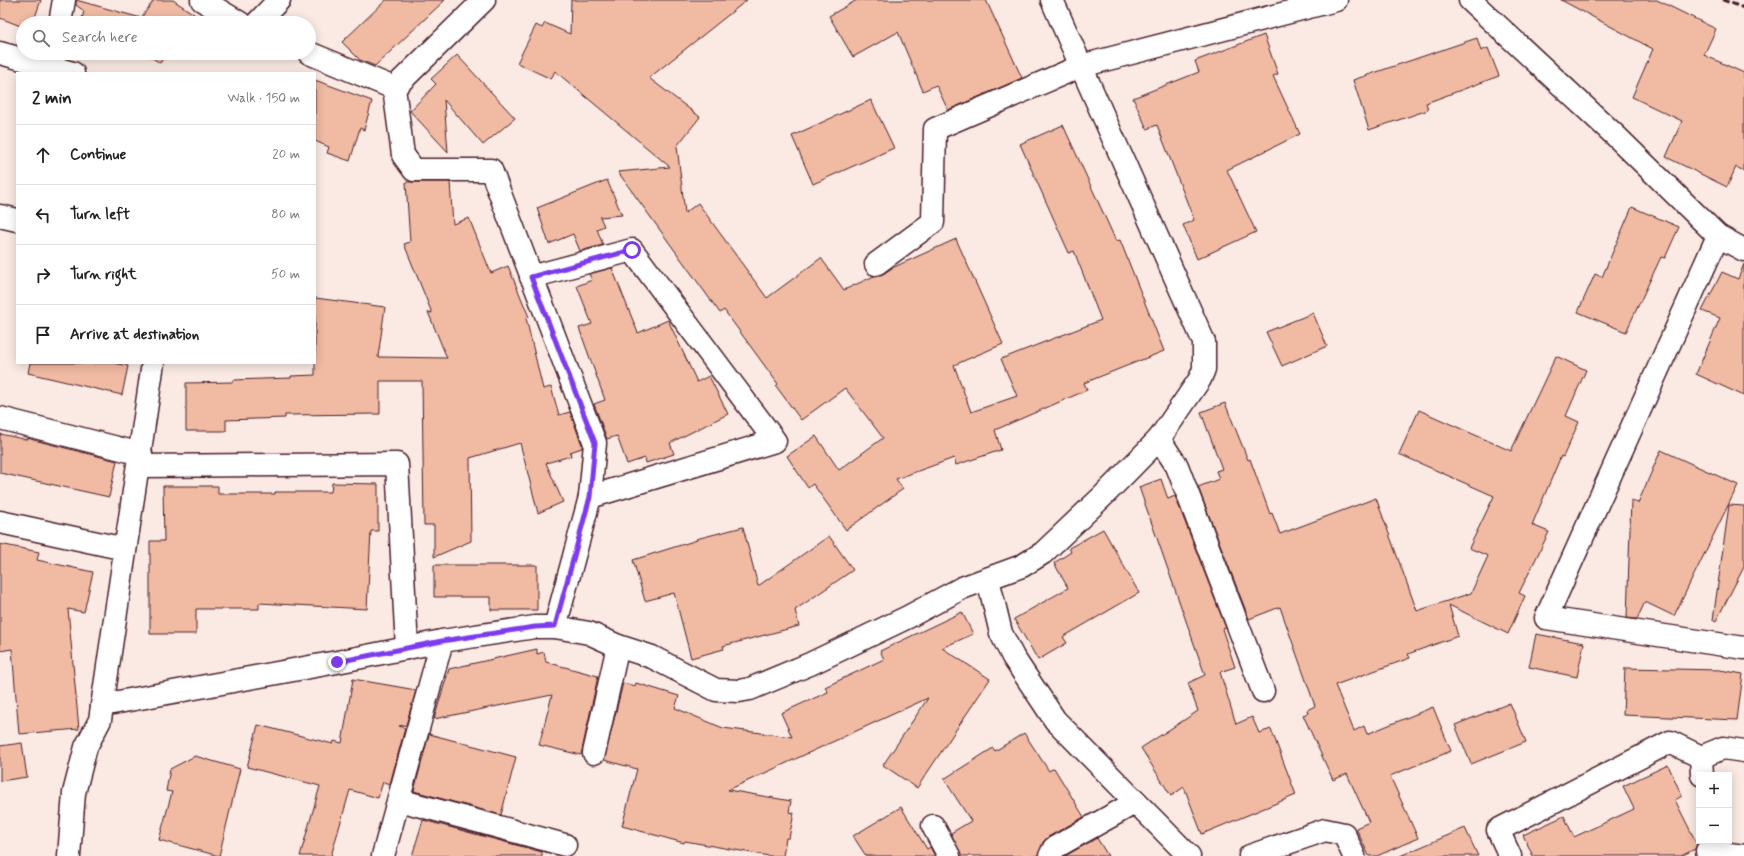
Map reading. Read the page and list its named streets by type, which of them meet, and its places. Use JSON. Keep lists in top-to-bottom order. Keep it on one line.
{"page":{"search":"Search here","heading":["2 min","Walk · 150 m"],"list":[["Continue","20 m"],["Turn left","80 m"],["Turn right","50 m"],"Arrive at destination"],"map_buttons":["+","−"]}}
